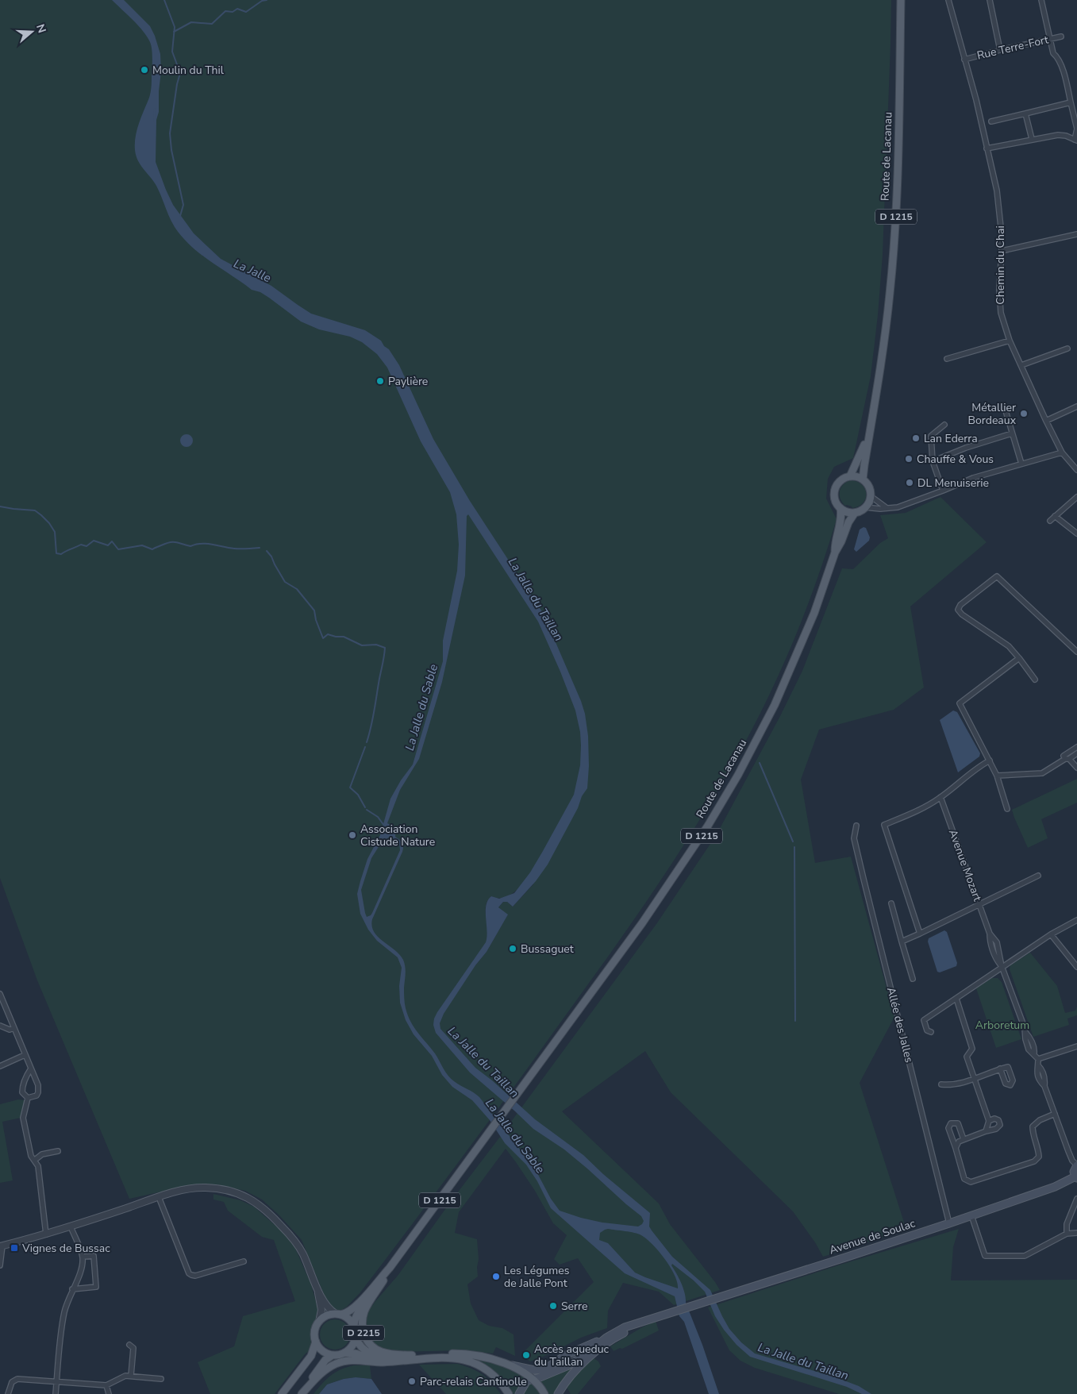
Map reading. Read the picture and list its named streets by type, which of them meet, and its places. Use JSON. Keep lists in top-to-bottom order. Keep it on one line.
{"streets":{"main road":["Route de Lacanau","D 1215","Avenue de Soulac","D 2215"],"street":["Rue Terre-Fort","Chemin du Chai","Avenue Mozart","Allée des Jalles"]},"crossings":[["Rue Terre-Fort","Chemin du Chai"],["Route de Lacanau","D 1215"],["D 1215","D 2215"],["Allée des Jalles","Avenue de Soulac"]],"water":["La Jalle","La Jalle du Taillan","La Jalle du Sable"],"parks":["Arboretum"],"places":{"other":["Moulin du Thil","Paylière","Métallier Bordeaux","Lan Ederra","Chauffe & Vous","DL Menuiserie","Association Cistude Nature","Bussaguet","Les Légumes de Jalle Pont","Serre","Accès aqueduc du Taillan","Parc-relais Cantinolle"],"transit":["Vignes de Bussac"]},"north":"right"}
